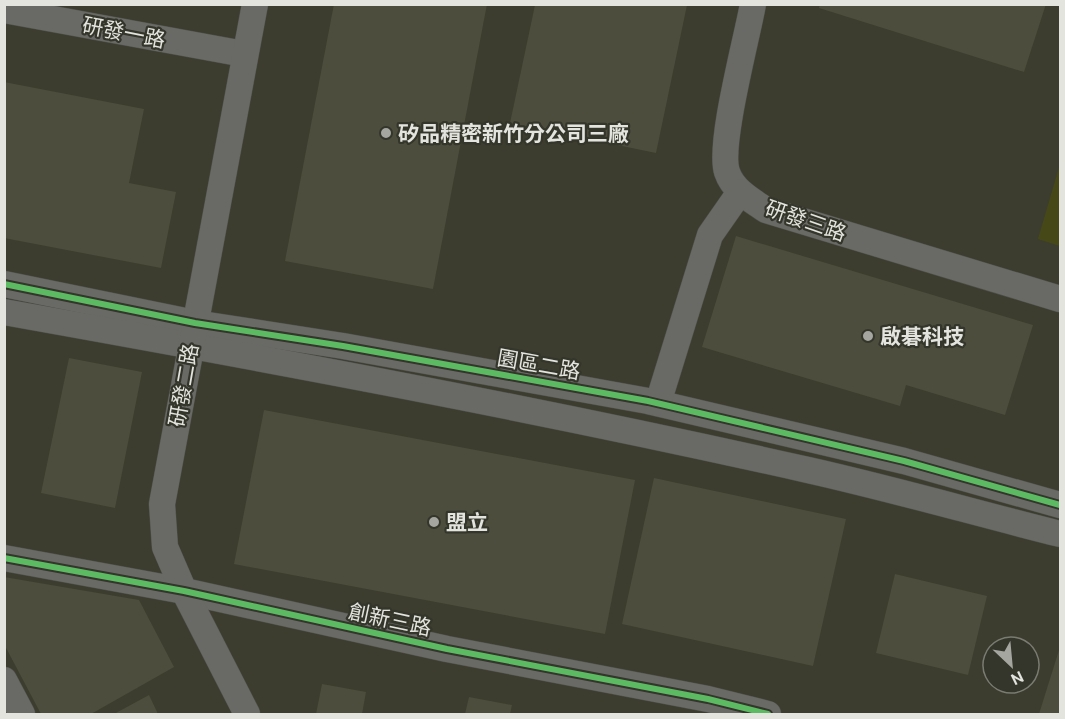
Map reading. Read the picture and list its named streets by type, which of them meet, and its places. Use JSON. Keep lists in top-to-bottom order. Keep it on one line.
{"streets":{"street":["研發一路","研發三路","園區二路","研發二路","創新三路"]},"crossings":[["研發一路","研發二路"],["園區二路","研發二路"],["研發二路","創新三路"]],"places":["矽品精密新竹分公司三廠","啟碁科技","盟立"],"north":"bottom right"}
